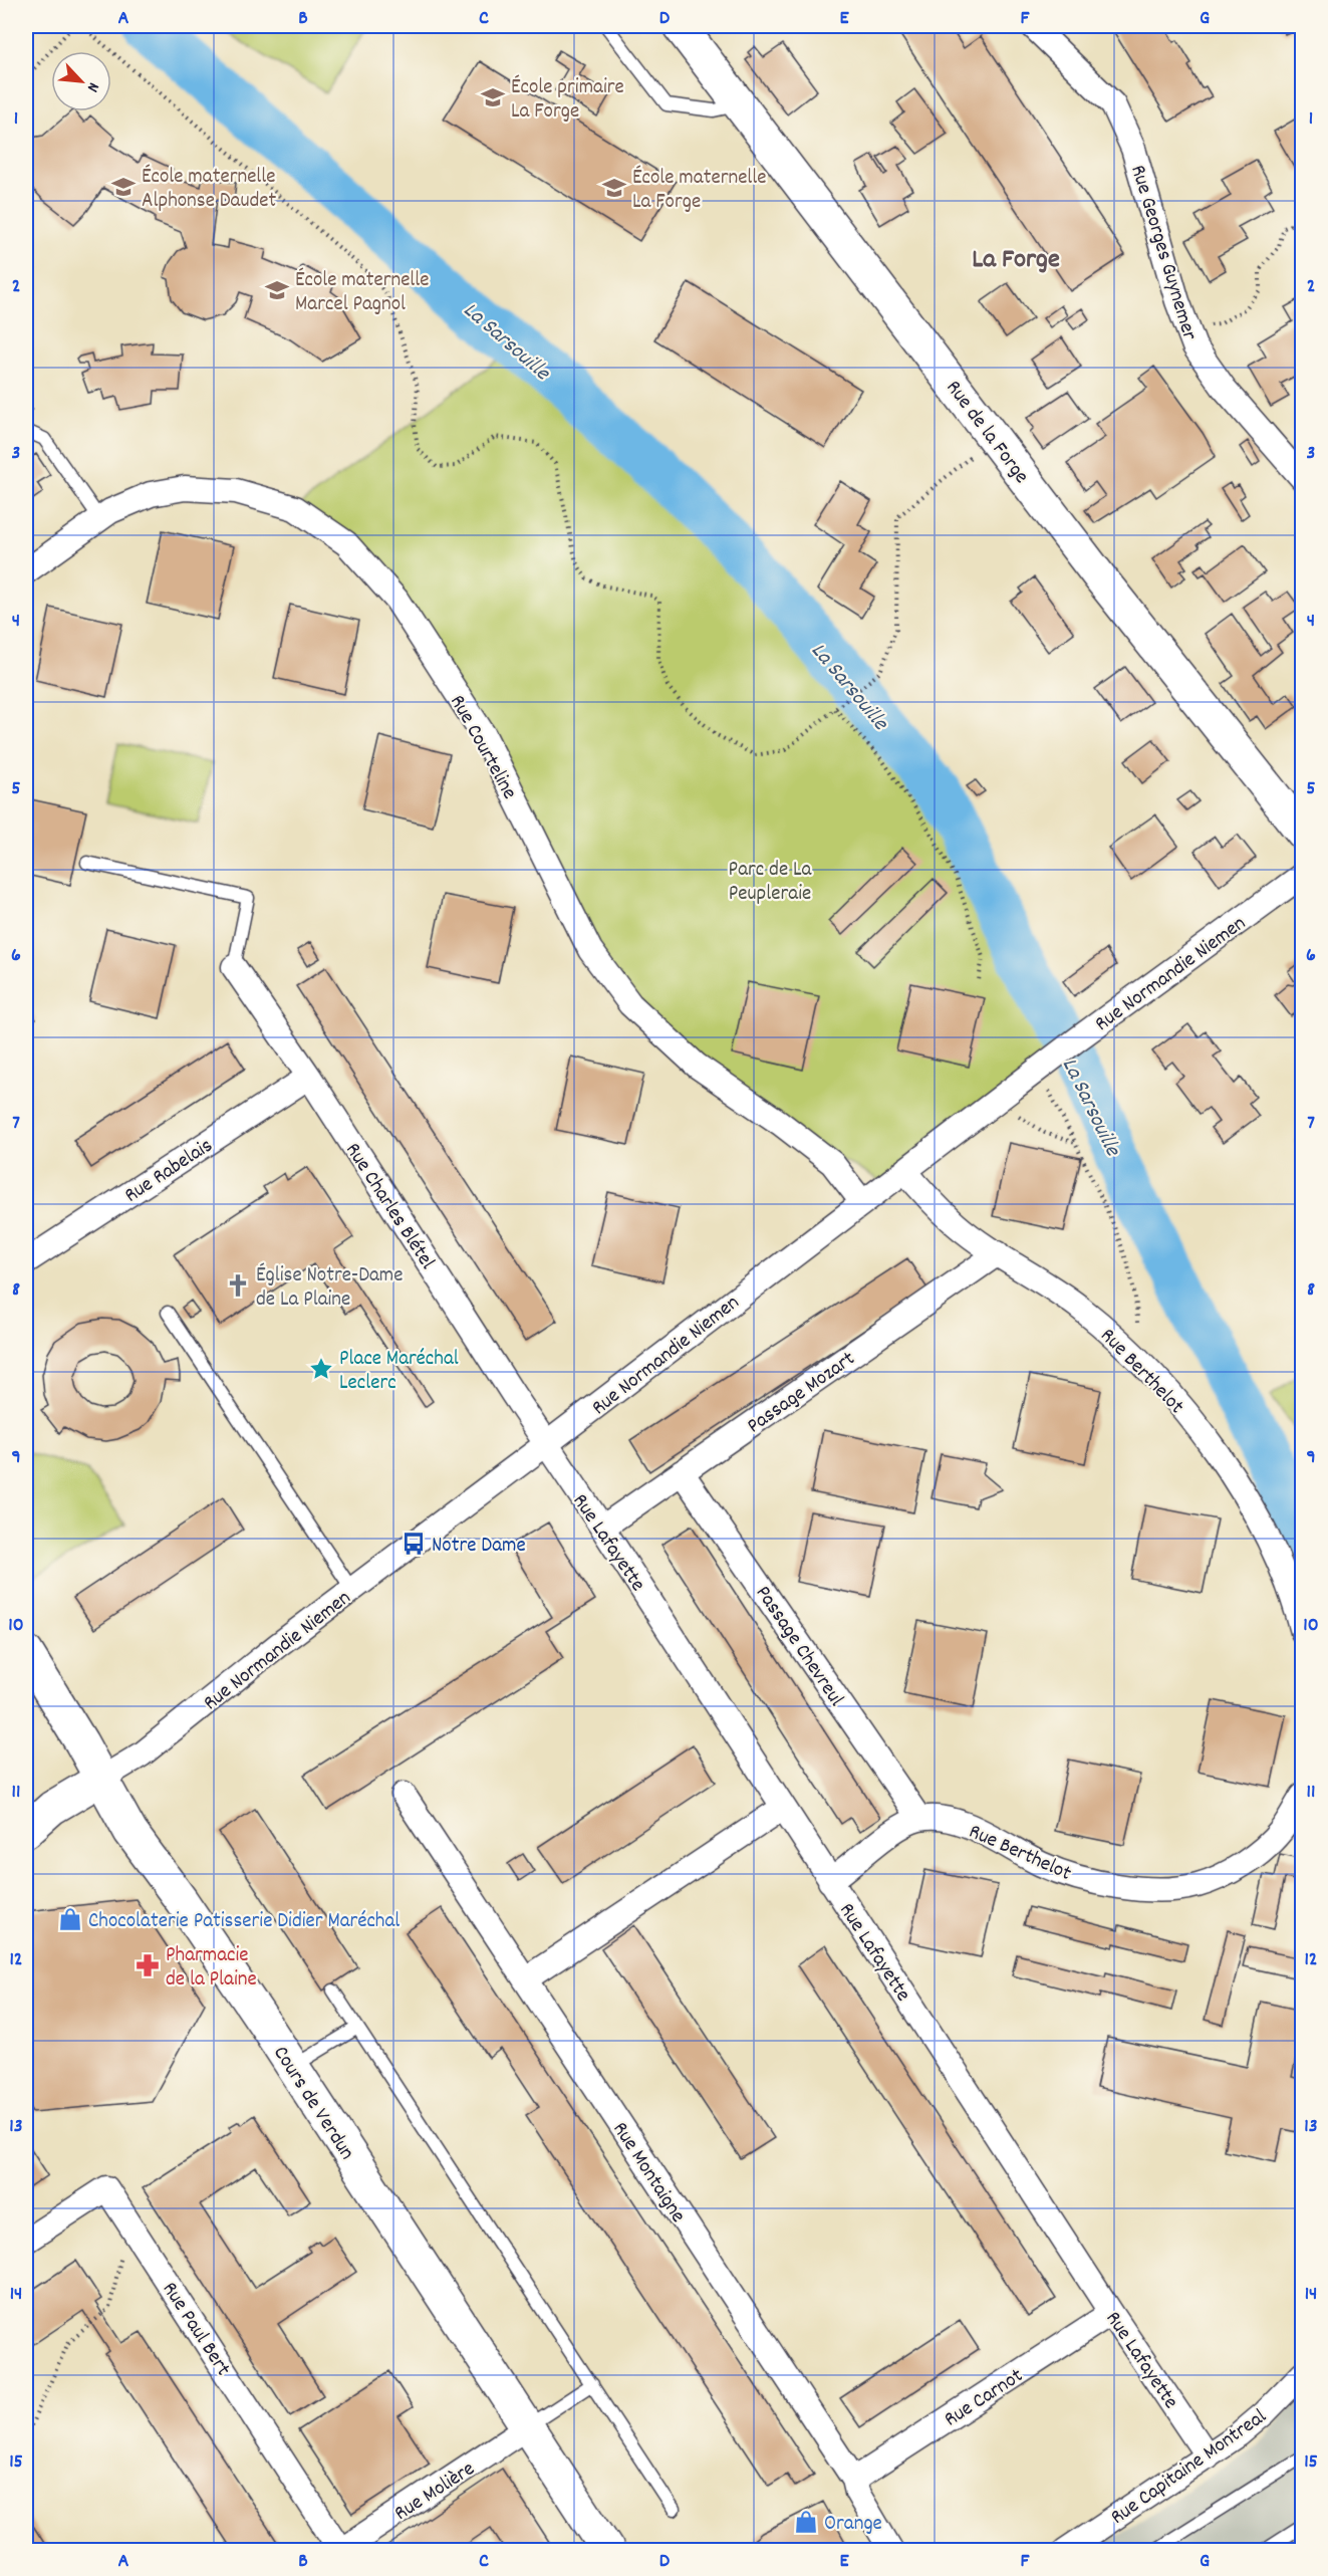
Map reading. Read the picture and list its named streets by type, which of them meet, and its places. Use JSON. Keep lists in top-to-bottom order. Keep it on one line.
{"streets":{"main road":["Rue de la Forge","Rue Normandie Niemen","Cours de Verdun"],"street":["Rue Georges Guynemer","Rue Courteline","Rue Rabelais","Rue Charles Blétel","Rue Berthelot","Passage Mozart","Rue Lafayette","Passage Chevreul","Rue Montaigne","Rue Paul Bert","Rue Carnot","Rue Capitaine Montreal","Rue Molière"]},"crossings":[["Rue Courteline","Rue Normandie Niemen"],["Rue Normandie Niemen","Rue Charles Blétel"],["Rue Normandie Niemen","Rue Berthelot"],["Rue Normandie Niemen","Rue Lafayette"],["Rue Normandie Niemen","Cours de Verdun"],["Rue Rabelais","Rue Charles Blétel"],["Rue Charles Blétel","Rue Lafayette"],["Rue Berthelot","Passage Mozart"],["Rue Berthelot","Passage Chevreul"],["Passage Mozart","Rue Lafayette"],["Passage Mozart","Passage Chevreul"],["Rue Lafayette","Rue Carnot"],["Rue Lafayette","Rue Capitaine Montreal"],["Cours de Verdun","Rue Molière"],["Rue Montaigne","Rue Carnot"],["Rue Paul Bert","Rue Molière"]],"districts":["La Forge"],"water":["La Sarsouille"],"parks":["Parc de La Peupleraie"],"places":{"school or university":["École primaire La Forge","École maternelle Alphonse Daudet","École maternelle La Forge","École maternelle Marcel Pagnol"],"church":["Église Notre-Dame de La Plaine"],"place":["Place Maréchal Leclerc"],"bus stop":["Notre Dame"],"shop":["Chocolaterie Patisserie Didier Maréchal","Orange"],"pharmacy":["Pharmacie de la Plaine"]},"north":"bottom right","grid":{"columns":["A","B","C","D","E","F","G"],"rows":["1","2","3","4","5","6","7","8","9","10","11","12","13","14","15"]}}
